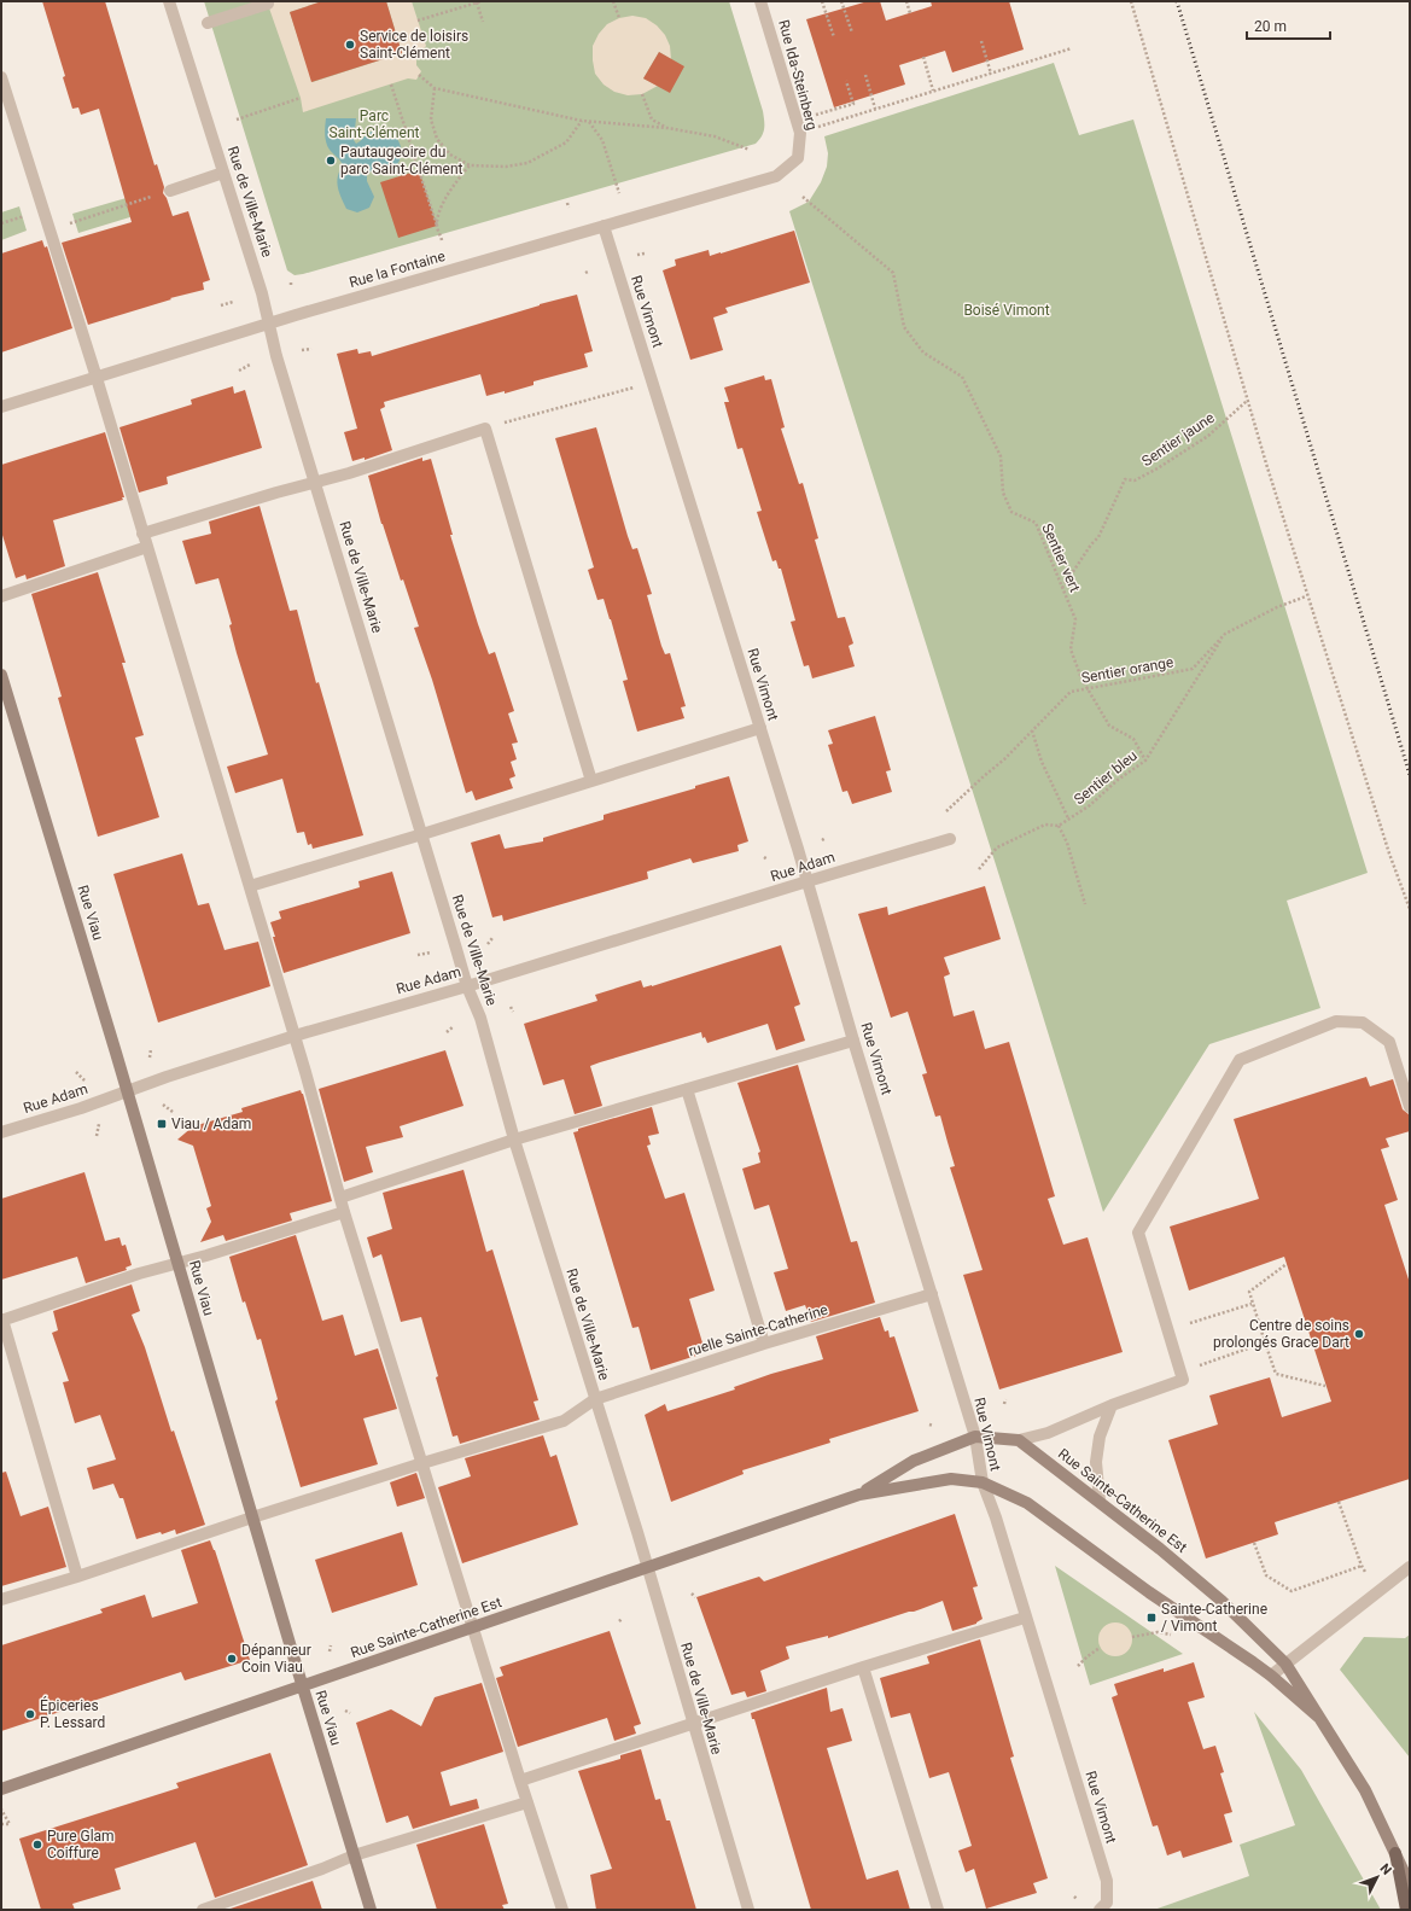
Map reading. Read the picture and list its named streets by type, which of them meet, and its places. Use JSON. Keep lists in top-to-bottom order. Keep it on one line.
{"streets":{"street":["Rue Ida-Steinberg","Rue de Ville-Marie","Rue la Fontaine","Rue Vimont","Rue Adam","Rue Viau","ruelle Sainte-Catherine","Rue Sainte-Catherine Est"],"path":["Sentier jaune","Sentier vert","Sentier orange","Sentier bleu"]},"crossings":[["Rue Ida-Steinberg","Rue la Fontaine"],["Rue de Ville-Marie","Rue la Fontaine"],["Rue de Ville-Marie","Rue Adam"],["Rue de Ville-Marie","ruelle Sainte-Catherine"],["Rue de Ville-Marie","Rue Sainte-Catherine Est"],["Rue la Fontaine","Rue Vimont"],["Rue Vimont","Rue Adam"],["Rue Vimont","ruelle Sainte-Catherine"],["Rue Vimont","Rue Sainte-Catherine Est"],["Sentier jaune","Sentier vert"],["Sentier vert","Sentier orange"],["Sentier vert","Sentier bleu"],["Sentier orange","Sentier bleu"],["Rue Adam","Rue Viau"],["Rue Viau","ruelle Sainte-Catherine"],["Rue Viau","Rue Sainte-Catherine Est"]],"parks":["Parc Saint-Clément","Boisé Vimont"],"places":{"other":["Service de loisirs Saint-Clément","Pautaugeoire du parc Saint-Clément","Centre de soins prolongés Grace Dart","Dépanneur Coin Viau","Épiceries P. Lessard","Pure Glam Coiffure"],"transit":["Viau / Adam","Sainte-Catherine / Vimont"]},"scale_bar":"20 m","north":"top right"}
